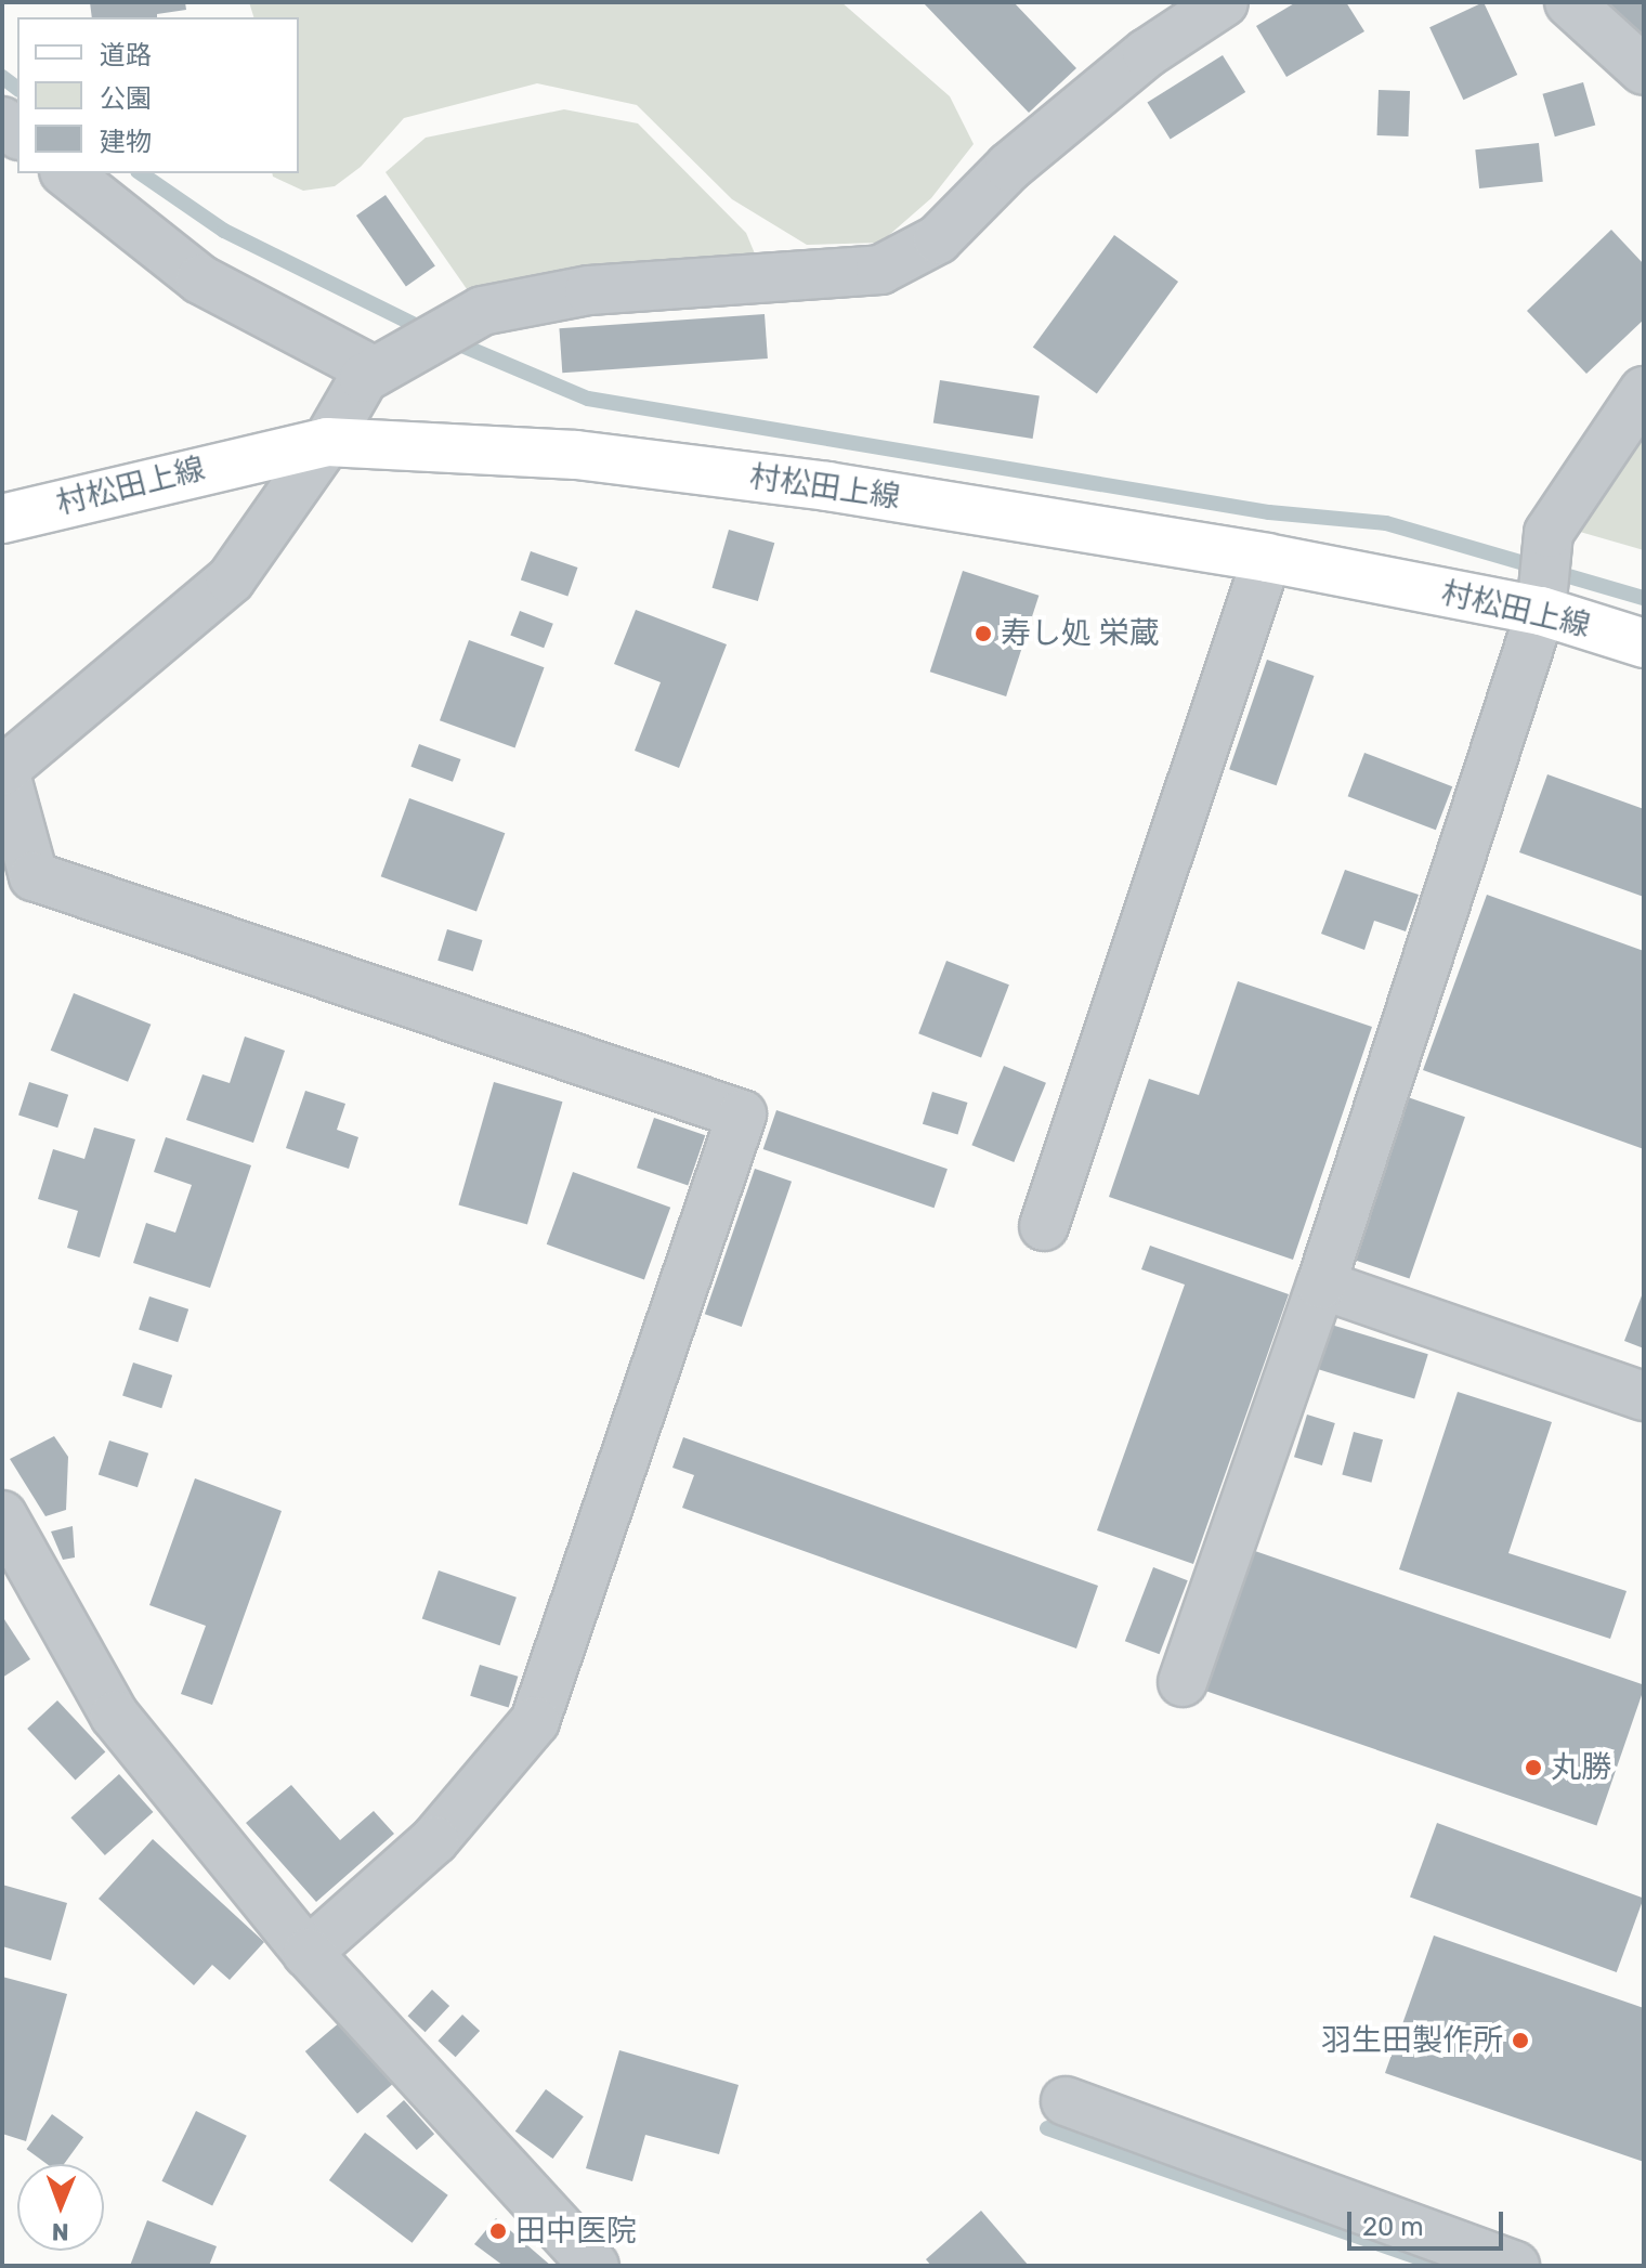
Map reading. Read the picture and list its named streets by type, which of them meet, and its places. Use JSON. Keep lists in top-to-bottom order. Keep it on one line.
{"streets":{"main road":["村松田上線"]},"places":["寿し処 栄蔵","丸勝","羽生田製作所","田中医院"],"legend":["道路","公園","建物"],"scale_bar":"20 m","north":"bottom"}
